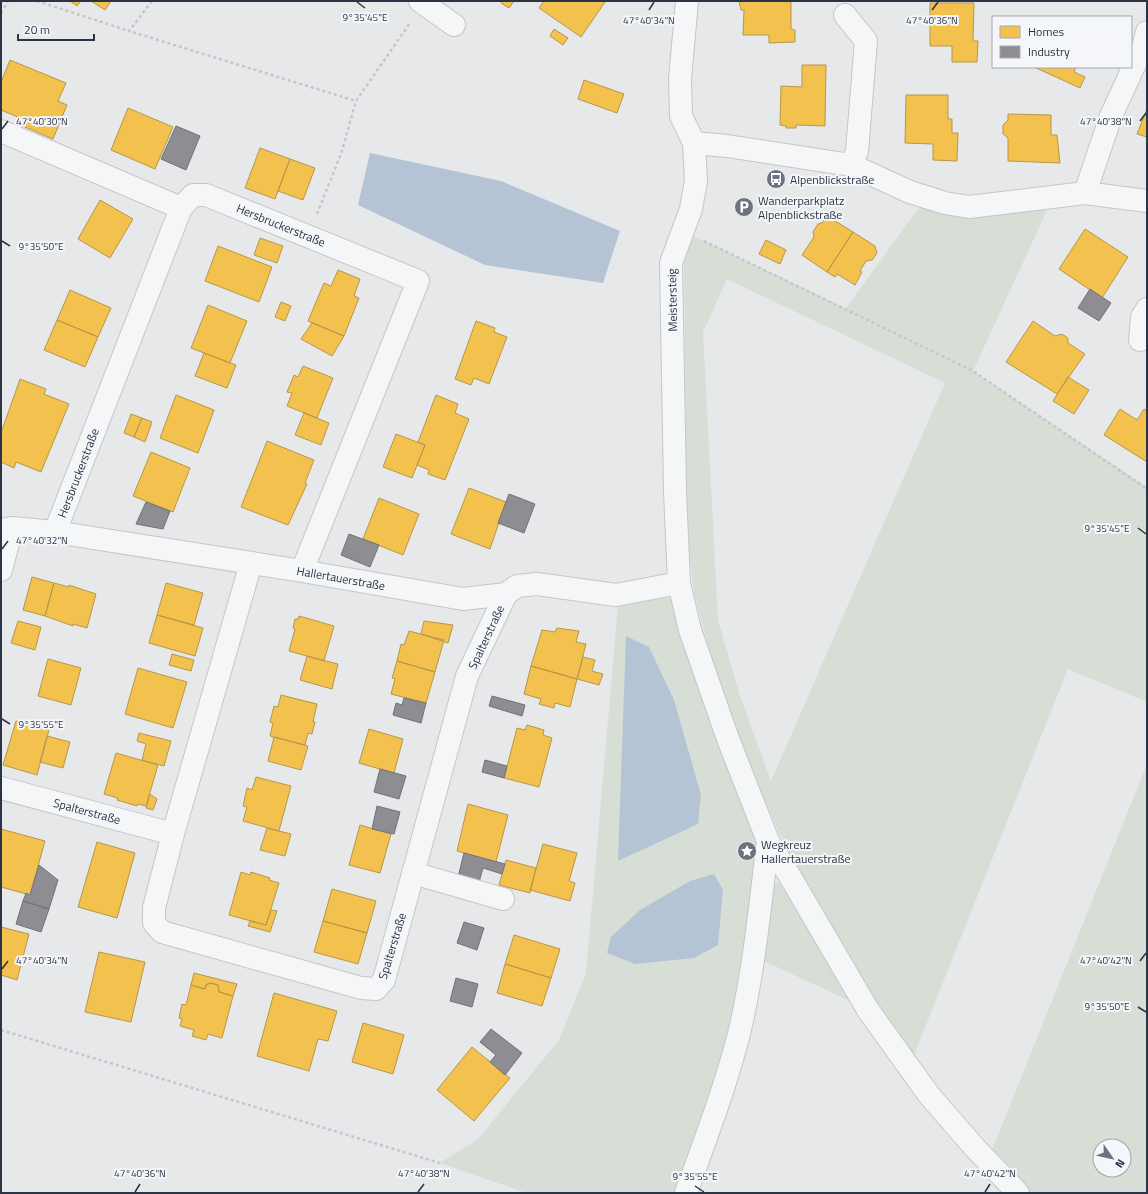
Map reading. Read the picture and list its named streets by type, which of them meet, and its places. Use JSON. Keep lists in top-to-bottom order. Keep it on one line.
{"streets":{"street":["Hersbruckerstraße","Meistersteig","Hallertauerstraße","Spalterstraße"]},"crossings":[["Hersbruckerstraße","Hallertauerstraße"],["Meistersteig","Hallertauerstraße"],["Hallertauerstraße","Spalterstraße"]],"places":{"bus stop":["Alpenblickstraße"],"parking":["Wanderparkplatz Alpenblickstraße"],"place":["Wegkreuz Hallertauerstraße"]},"legend":["Homes","Industry"],"scale_bar":"20 m","north":"bottom right","coordinates":["9°35'45\"E","47°40'34\"N","47°40'36\"N","47°40'30\"N","47°40'38\"N","9°35'50\"E","47°40'32\"N","9°35'55\"E","47°40'42\"N"]}
